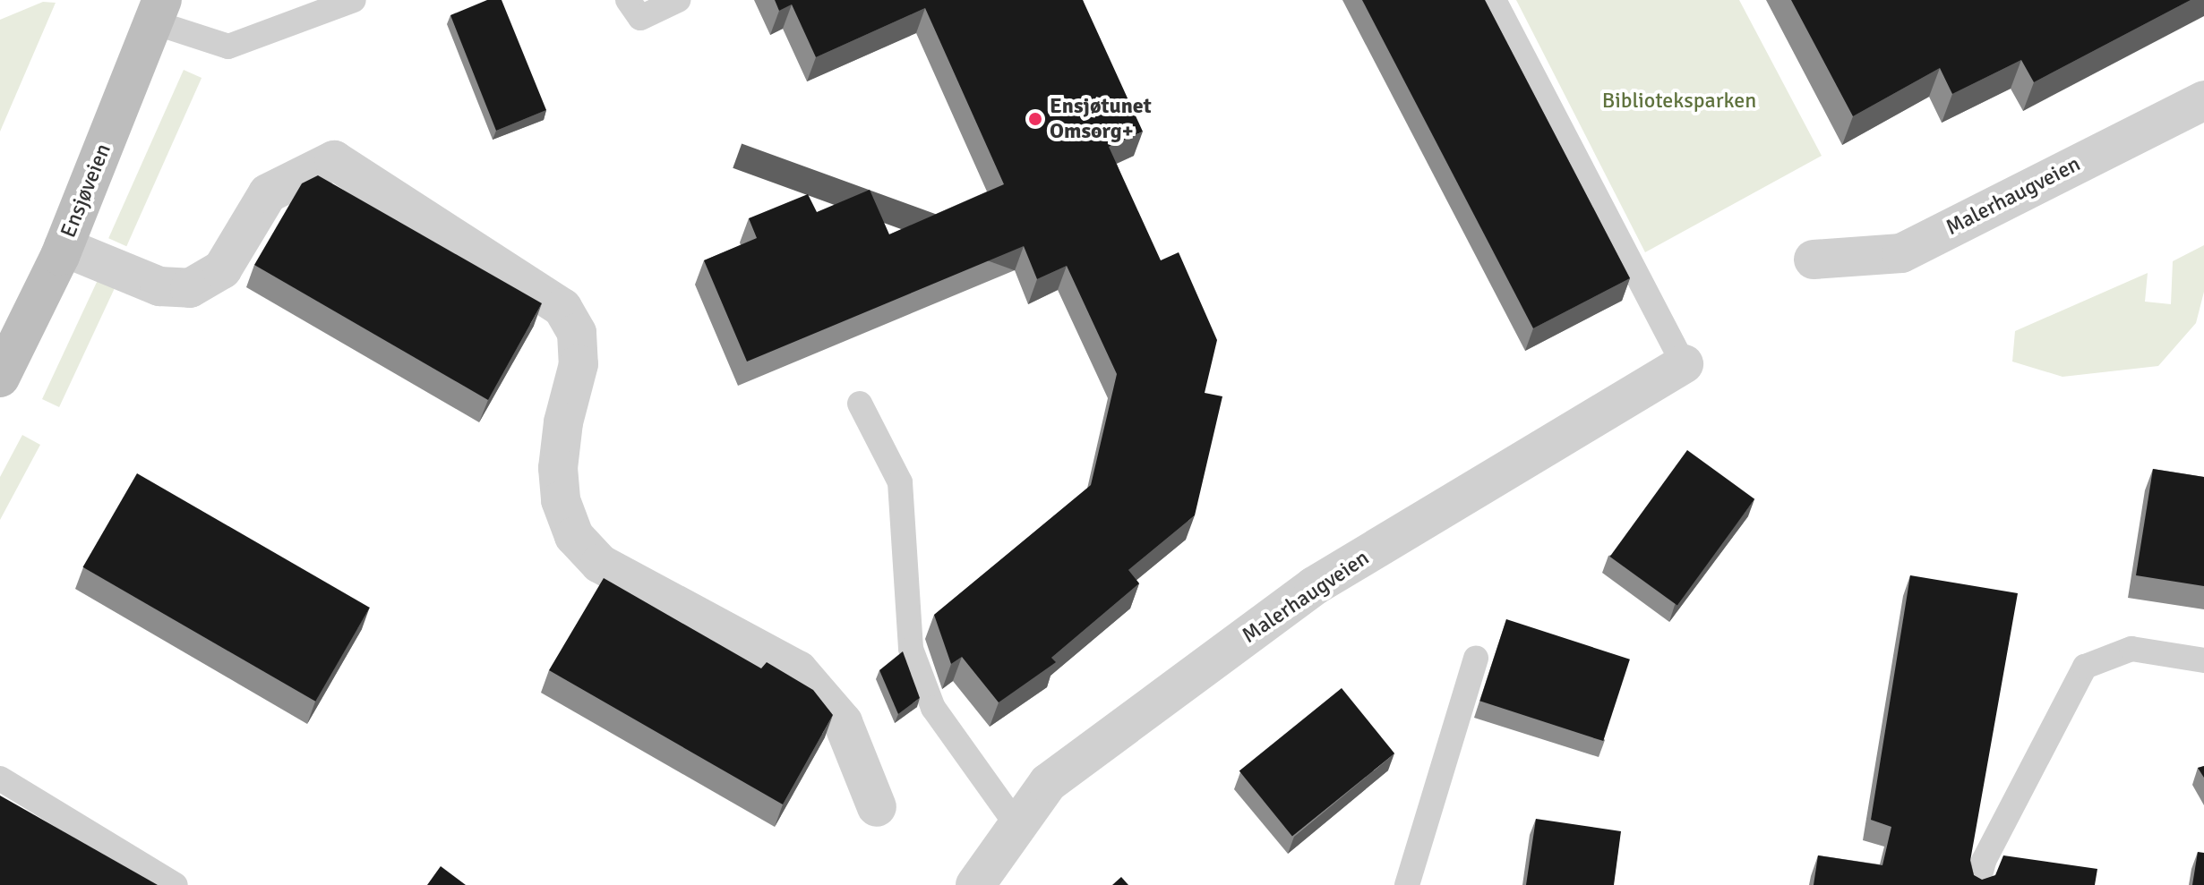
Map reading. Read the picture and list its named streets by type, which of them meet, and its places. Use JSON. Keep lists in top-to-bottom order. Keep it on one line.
{"streets":{"main road":["Ensjøveien"],"street":["Malerhaugveien"]},"parks":["Biblioteksparken"],"places":["Ensjøtunet Omsorg+"]}
